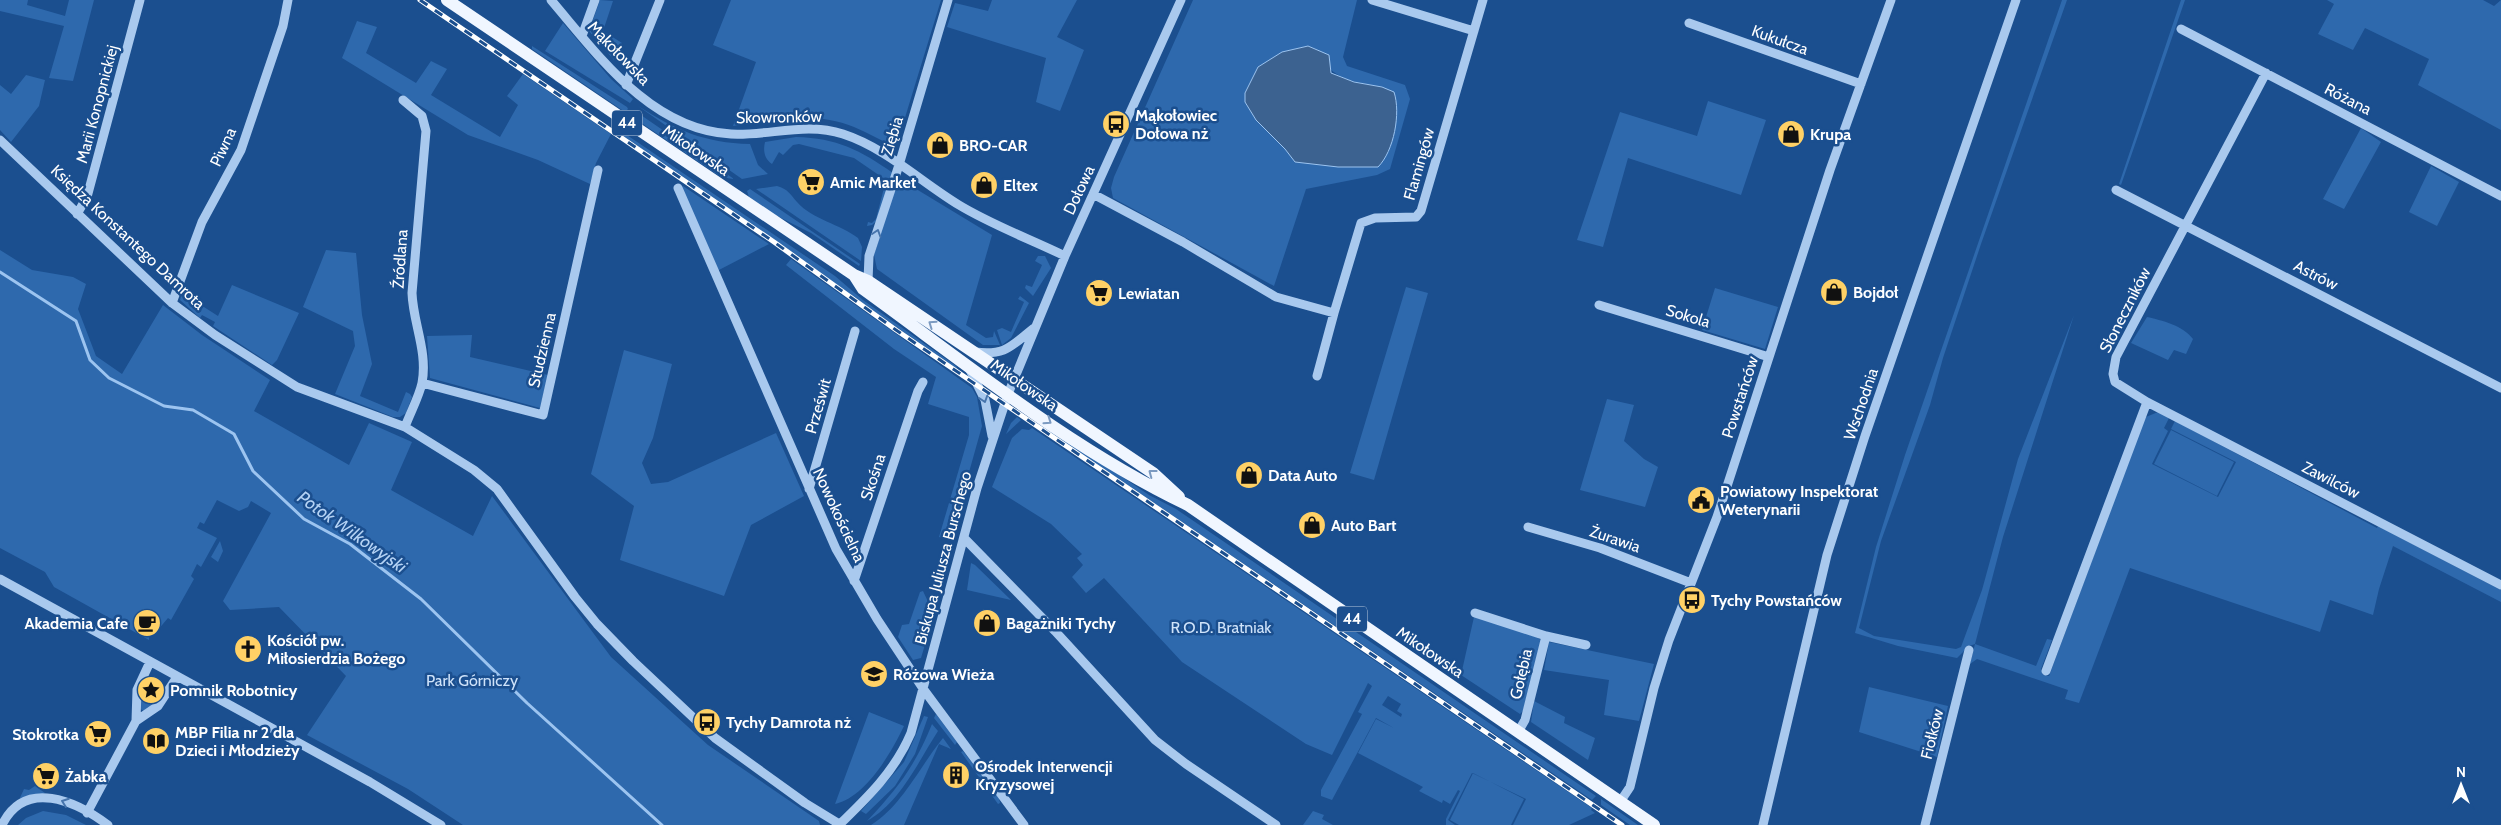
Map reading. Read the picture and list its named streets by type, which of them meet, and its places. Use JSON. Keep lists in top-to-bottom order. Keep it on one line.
{"streets":{"main road":["44","Mikołowska"],"street":["Kukułcza","Mąkołowska","Różana","Marii Konopnickiej","Skowronków","Ziębia","Piwna","Flamingów","Dołowa","Księdza Konstantego Damrota","Źródlana","Astrów","Słoneczników","Sokola","Studzienna","Powstańców","Wschodnia","Prześwit","Skośna","Zawilców","Nowokościelna","Żurawia","Biskupa Juliusza Burschego","Gołębia","Fiołków"]},"crossings":[["Kukułcza","Powstańców"],["Mąkołowska","Skowronków"],["Różana","Słoneczników"],["Marii Konopnickiej","Księdza Konstantego Damrota"],["Skowronków","Ziębia"],["Skowronków","Dołowa"],["Ziębia","Mikołowska"],["Piwna","Księdza Konstantego Damrota"],["Mikołowska","Dołowa"],["Mikołowska","Powstańców"],["Mikołowska","Biskupa Juliusza Burschego"],["Mikołowska","Gołębia"],["Dołowa","Biskupa Juliusza Burschego"],["Księdza Konstantego Damrota","Źródlana"],["Księdza Konstantego Damrota","Biskupa Juliusza Burschego"],["Źródlana","Studzienna"],["Astrów","Słoneczników"],["Słoneczników","Zawilców"],["Sokola","Powstańców"],["Powstańców","Żurawia"],["Prześwit","Nowokościelna"],["Skośna","Nowokościelna"],["Nowokościelna","Biskupa Juliusza Burschego"]],"one_way":["Ziębia"],"water":["Potok Wilkowyjski"],"parks":["R.O.D. Bratniak","Park Górniczy"],"places":{"bus stop":["Mąkołowiec Dołowa nż","Tychy Powstańców","Tychy Damrota nż"],"shop":["Krupa","BRO-CAR","Eltex","Bojdoł","Data Auto","Auto Bart","Bagażniki Tychy"],"supermarket":["Amic Market","Lewiatan","Stokrotka","Żabka"],"public building":["Powiatowy Inspektorat Weterynarii"],"cafe":["Akademia Cafe"],"church":["Kościół pw. Miłosierdzia Bożego"],"school or university":["Różowa Wieża"],"place":["Pomnik Robotnicy"],"library":["MBP Filia nr 2 dla Dzieci i Młodzieży"],"building":["Ośrodek Interwencji Kryzysowej"]},"north":"top"}
